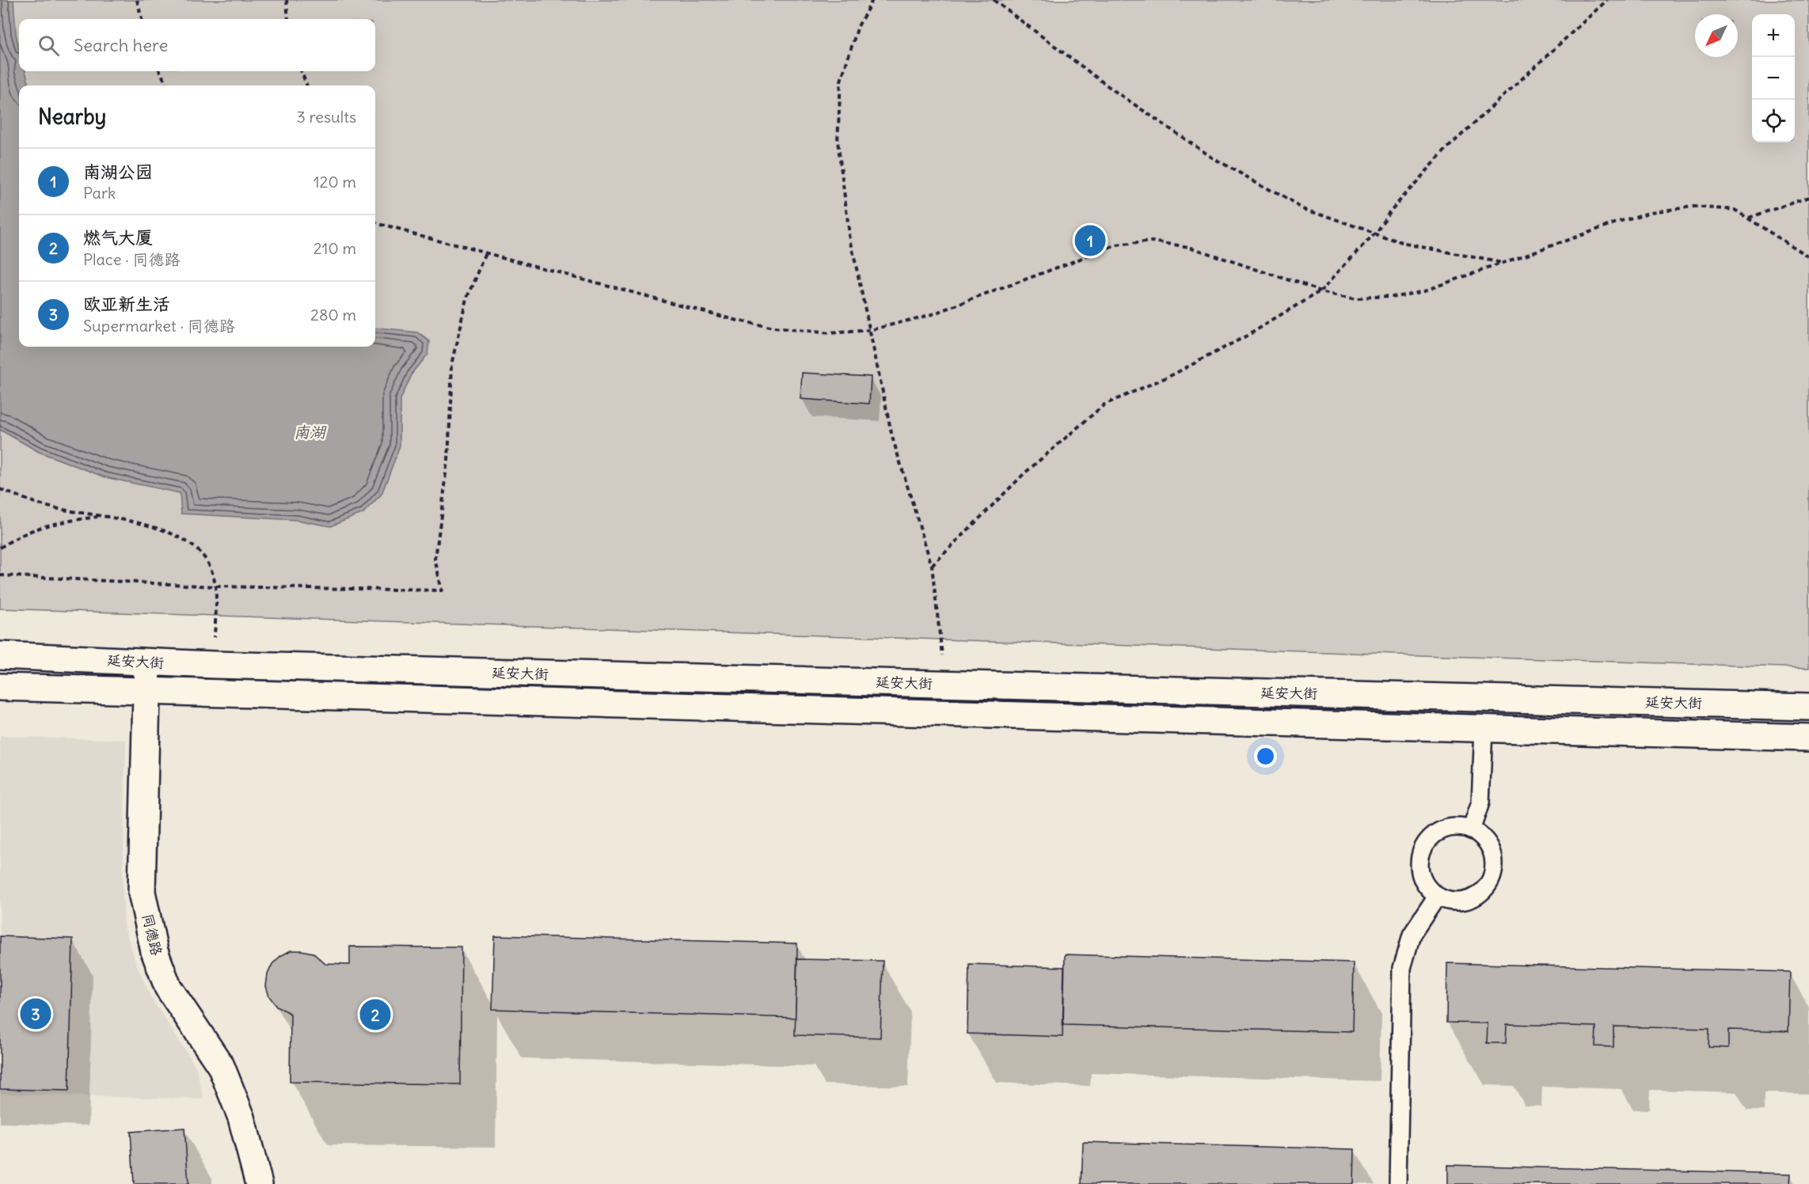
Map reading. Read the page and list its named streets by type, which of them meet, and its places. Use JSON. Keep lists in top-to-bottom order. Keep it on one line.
{"streets":{"main road":["延安大街","同德路"]},"crossings":[["延安大街","同德路"]],"water":["南湖"],"north":"bottom left","page":{"map_buttons":["+","−"],"search":"Search here","heading":["Nearby","3 results"],"list":[{"mark":"1","name":"南湖公园","note":"Park","value":"120 m"},{"mark":"2","name":"燃气大厦","note":"Place · 同德路","value":"210 m"},{"mark":"3","name":"欧亚新生活","note":"Supermarket · 同德路","value":"280 m"}],"pins":["1","3","2"]}}
